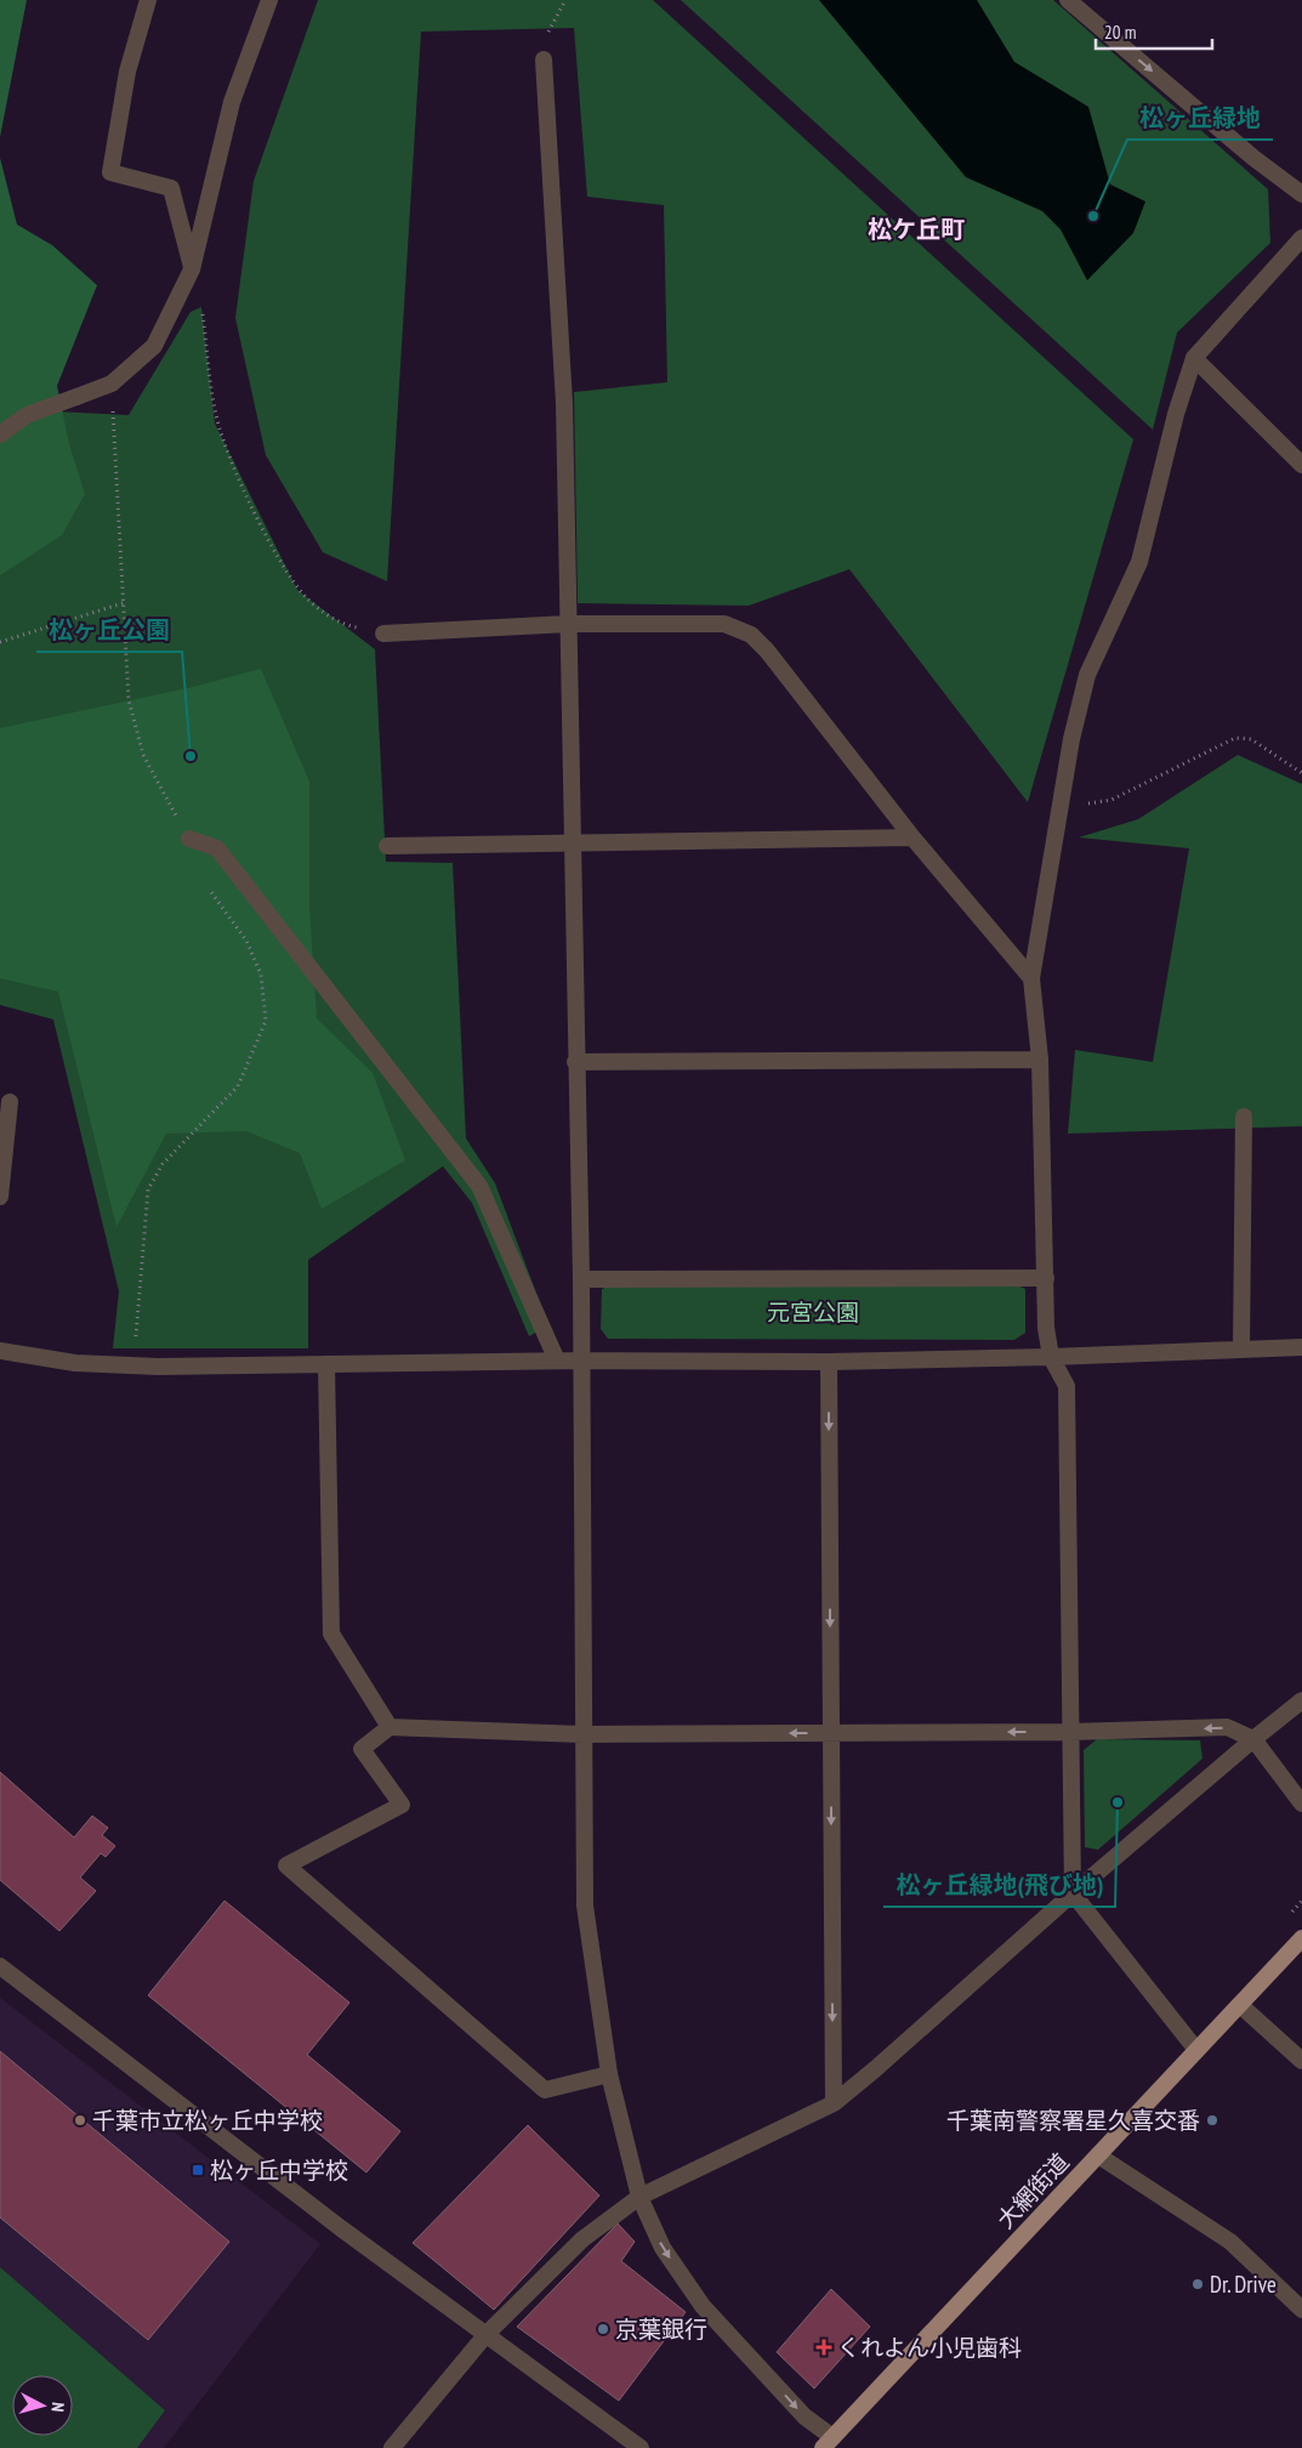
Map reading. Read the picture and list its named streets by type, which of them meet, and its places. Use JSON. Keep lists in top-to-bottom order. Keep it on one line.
{"streets":{"main road":["大網街道"]},"districts":["松ケ丘町"],"parks":["元宮公園"],"places":{"other":["松ヶ丘緑地","松ヶ丘公園","松ヶ丘緑地(飛び地)","千葉市立松ヶ丘中学校","千葉南警察署星久喜交番","Dr. Drive","京葉銀行"],"transit":["松ヶ丘中学校"],"health":["くれよん小児歯科"]},"scale_bar":"20 m","north":"right"}
